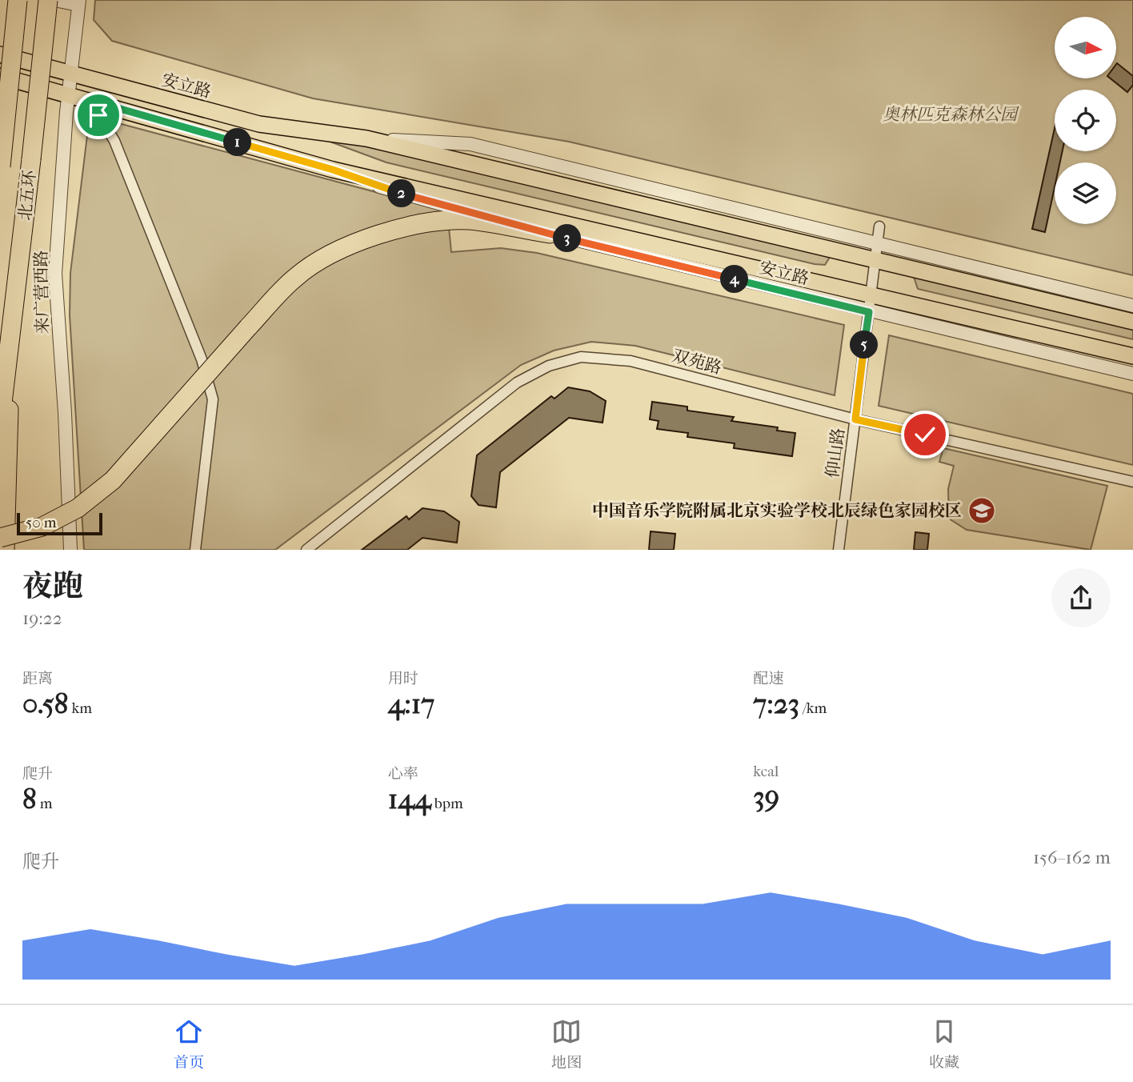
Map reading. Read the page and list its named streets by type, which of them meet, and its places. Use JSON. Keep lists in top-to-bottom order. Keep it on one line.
{"streets":{"highway":["北五环"],"main road":["安立路"],"street":["来广营西路","双苑路","仰山路"]},"crossings":[["安立路","来广营西路"],["安立路","仰山路"],["双苑路","仰山路"]],"parks":["奥林匹克森林公园"],"places":{"school or university":["中国音乐学院附属北京实验学校北辰绿色家园校区"]},"scale_bar":"50 m","north":"right","page":{"pins":["1","2","3","4","5"],"scale":"50 m","heading":["夜跑","19:22"],"stats":[["距离","0.58 km"],["用时","4:17"],["配速","7:23 /km"],["爬升","8 m"],["心率","144 bpm"],["kcal","39"]],"chart":["爬升","156–162 m"],"tabs":["首页","地图","收藏"]}}
